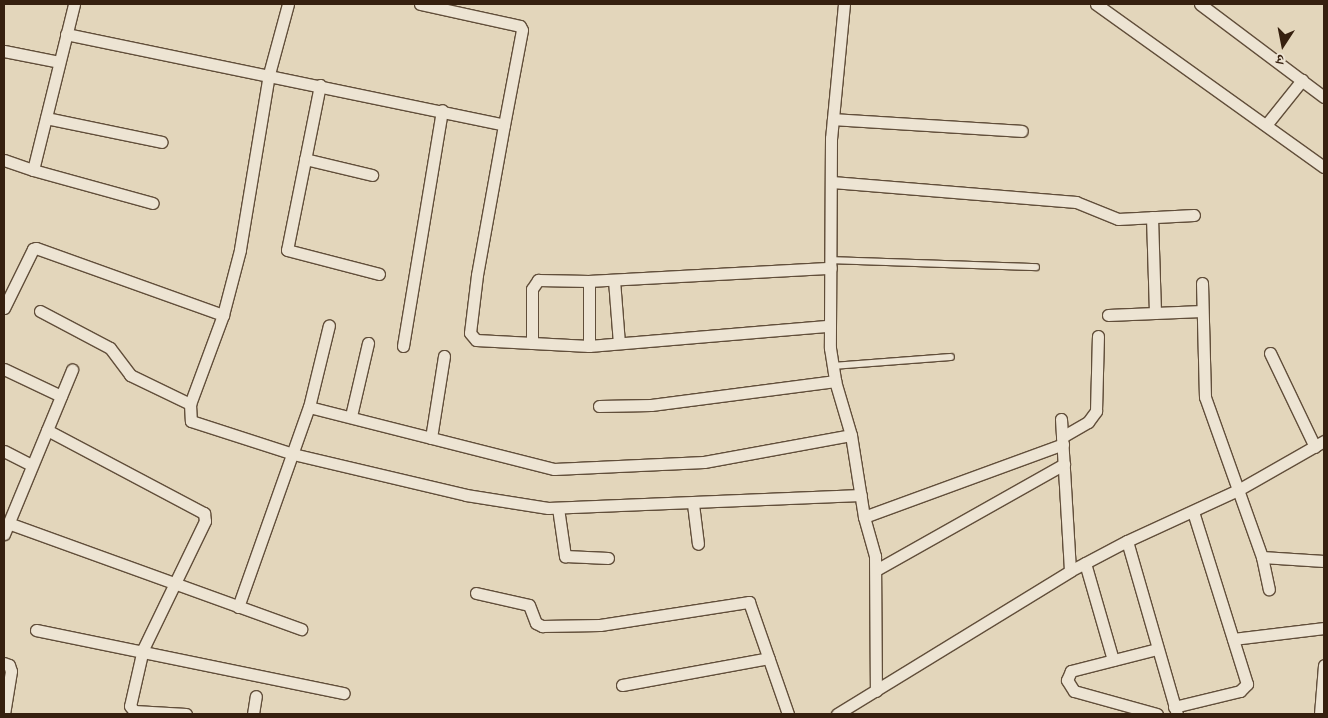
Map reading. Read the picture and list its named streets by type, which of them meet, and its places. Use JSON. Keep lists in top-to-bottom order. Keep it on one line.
{"north":"bottom"}
